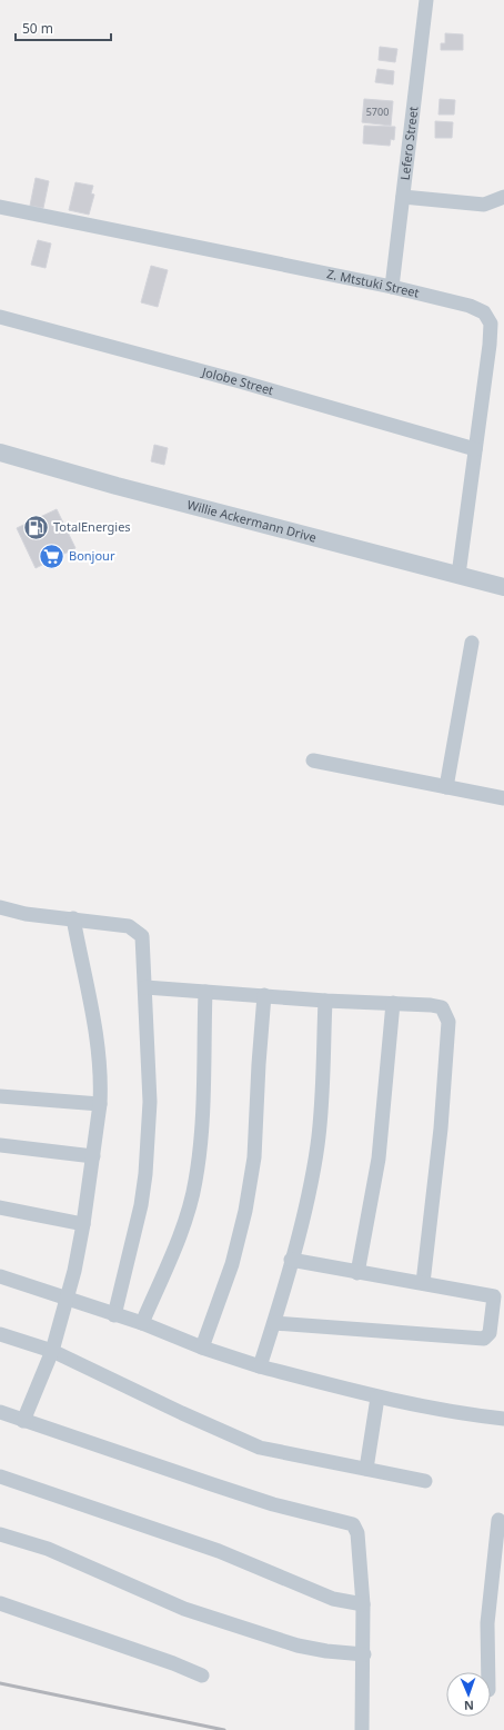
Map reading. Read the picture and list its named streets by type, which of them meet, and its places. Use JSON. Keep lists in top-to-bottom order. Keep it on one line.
{"streets":{"street":["Lefero Street","Z. Mtstuki Street","Jolobe Street","Willie Ackermann Drive"]},"crossings":[["Lefero Street","Z. Mtstuki Street"],["Z. Mtstuki Street","Jolobe Street"],["Z. Mtstuki Street","Willie Ackermann Drive"]],"places":{"fuel station":["TotalEnergies"],"supermarket":["Bonjour"]},"house_numbers":["5700"],"scale_bar":"50 m","north":"bottom"}
